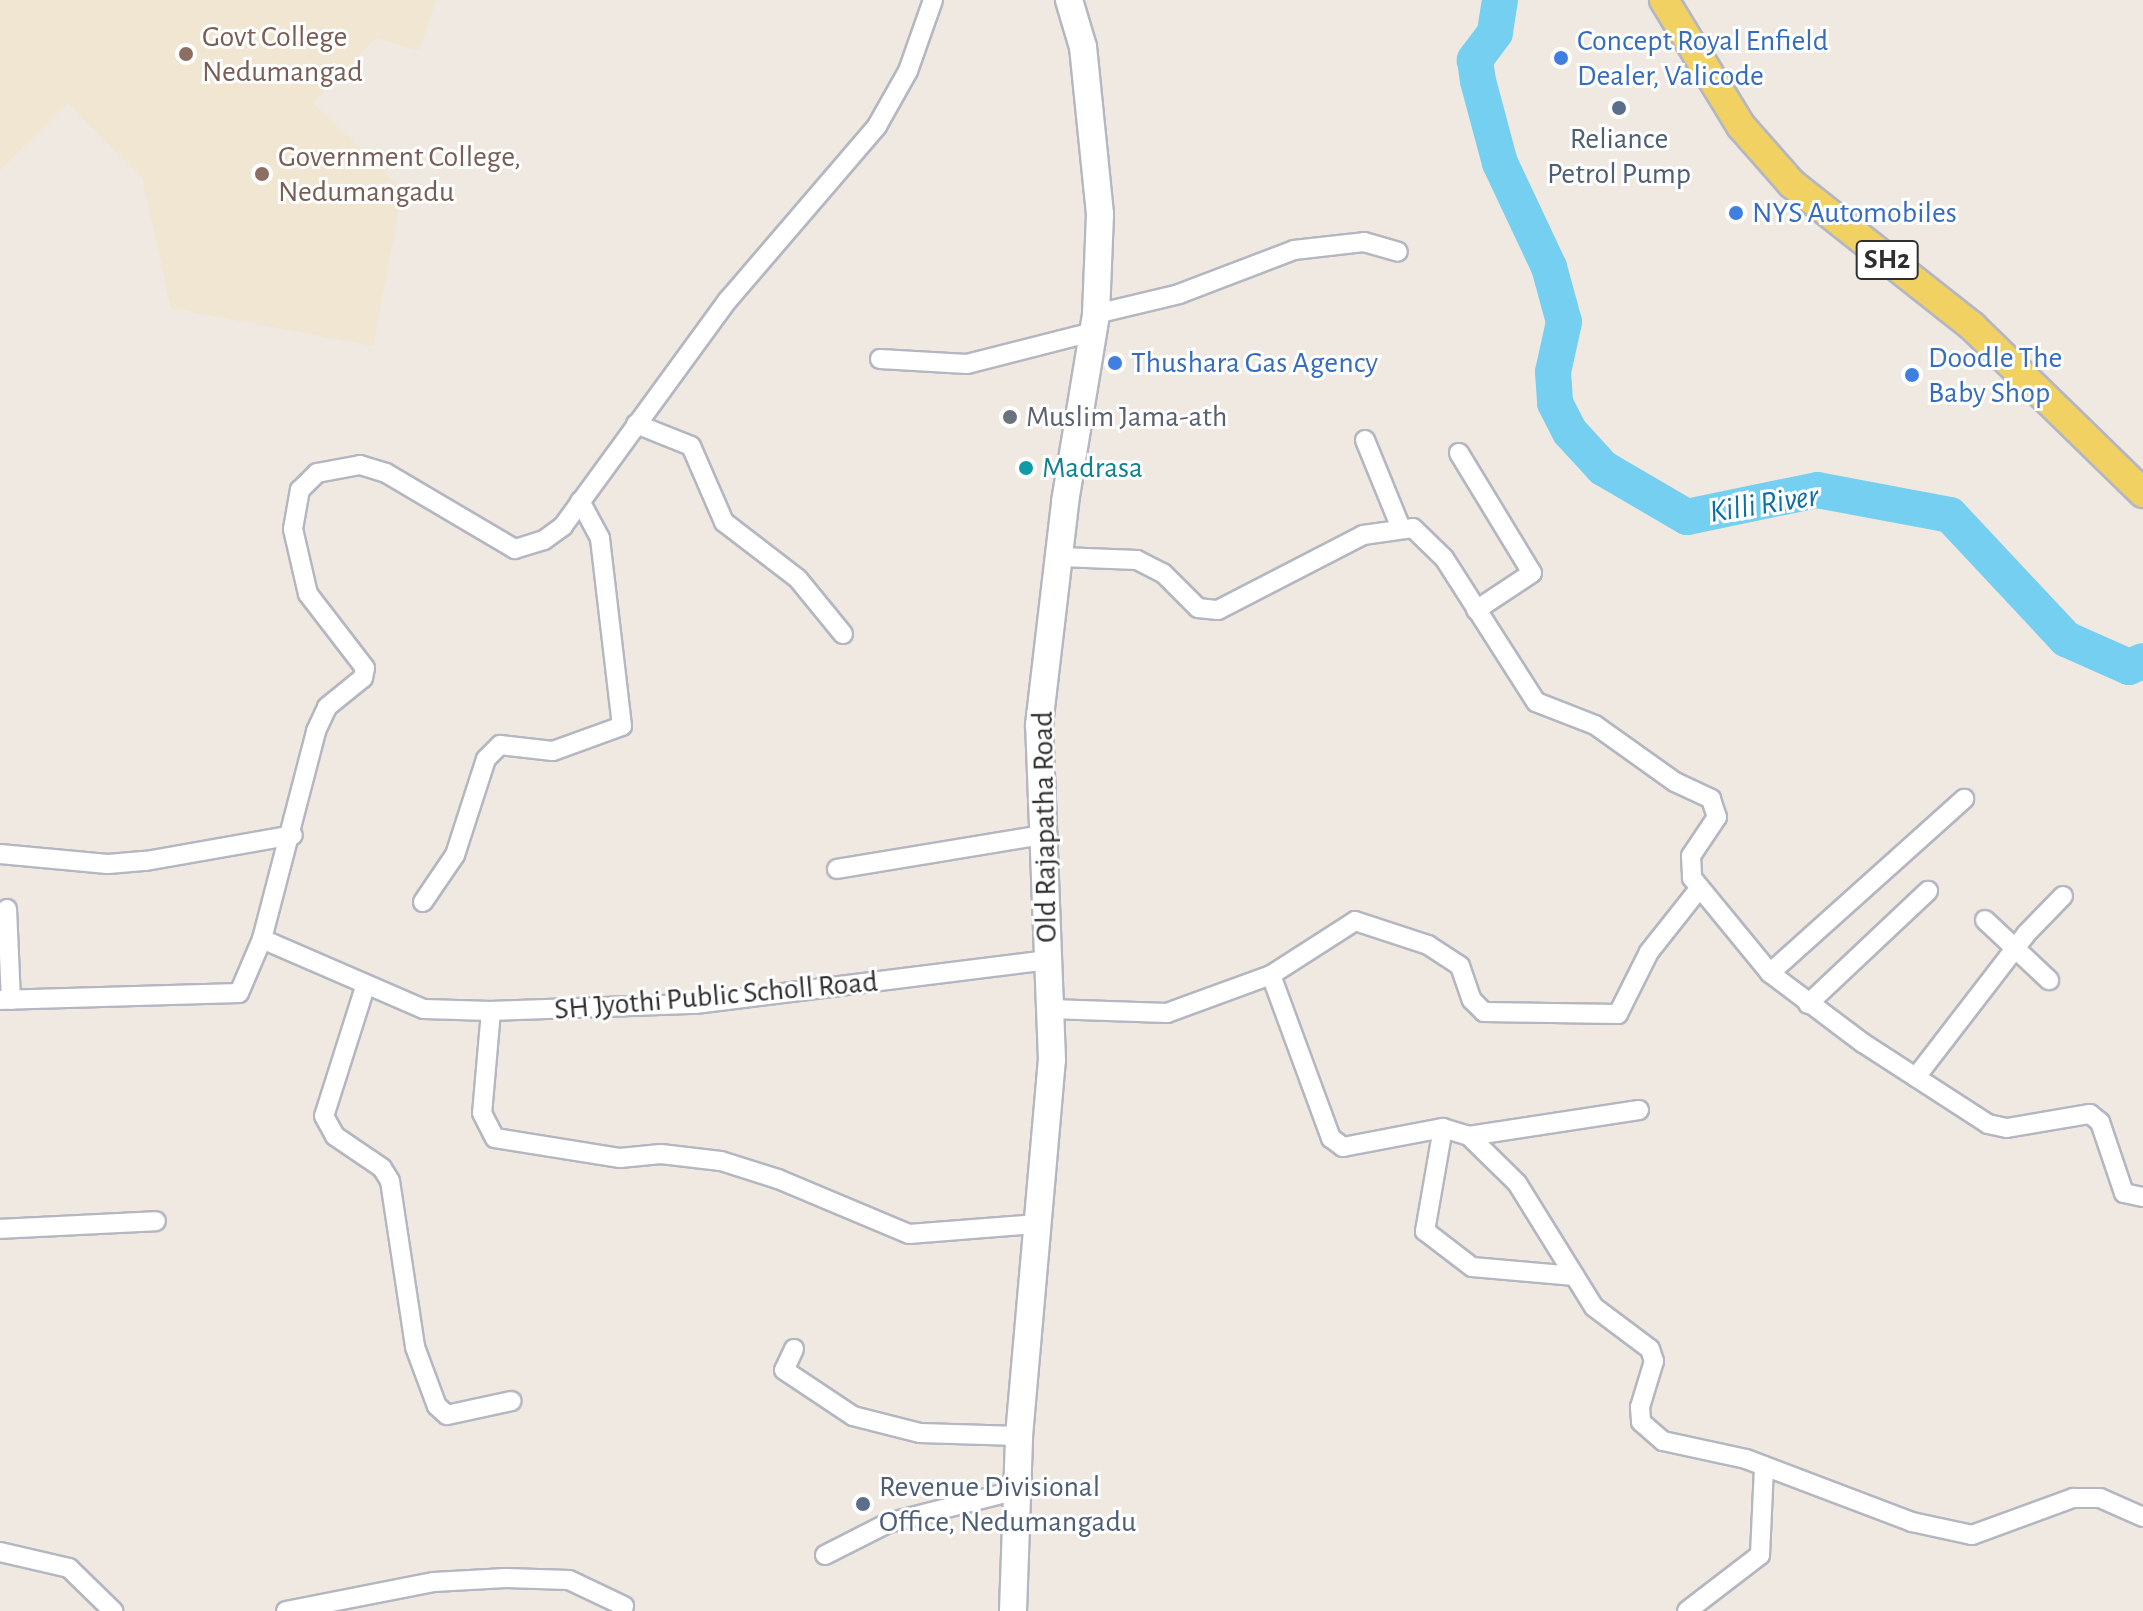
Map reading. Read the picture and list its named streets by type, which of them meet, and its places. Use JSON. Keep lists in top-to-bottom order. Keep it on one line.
{"streets":{"main road":["SH2","Old Rajapatha Road"],"street":["SH Jyothi Public Scholl Road"]},"crossings":[["Old Rajapatha Road","SH Jyothi Public Scholl Road"]],"water":["Killi River"],"places":["Govt College Nedumangad","Concept Royal Enfield Dealer, Valicode","Reliance Petrol Pump","Government College, Nedumangadu","NYS Automobiles","Thushara Gas Agency","Doodle The Baby Shop","Muslim Jama-ath","Madrasa","Revenue Divisional Office, Nedumangadu"]}
